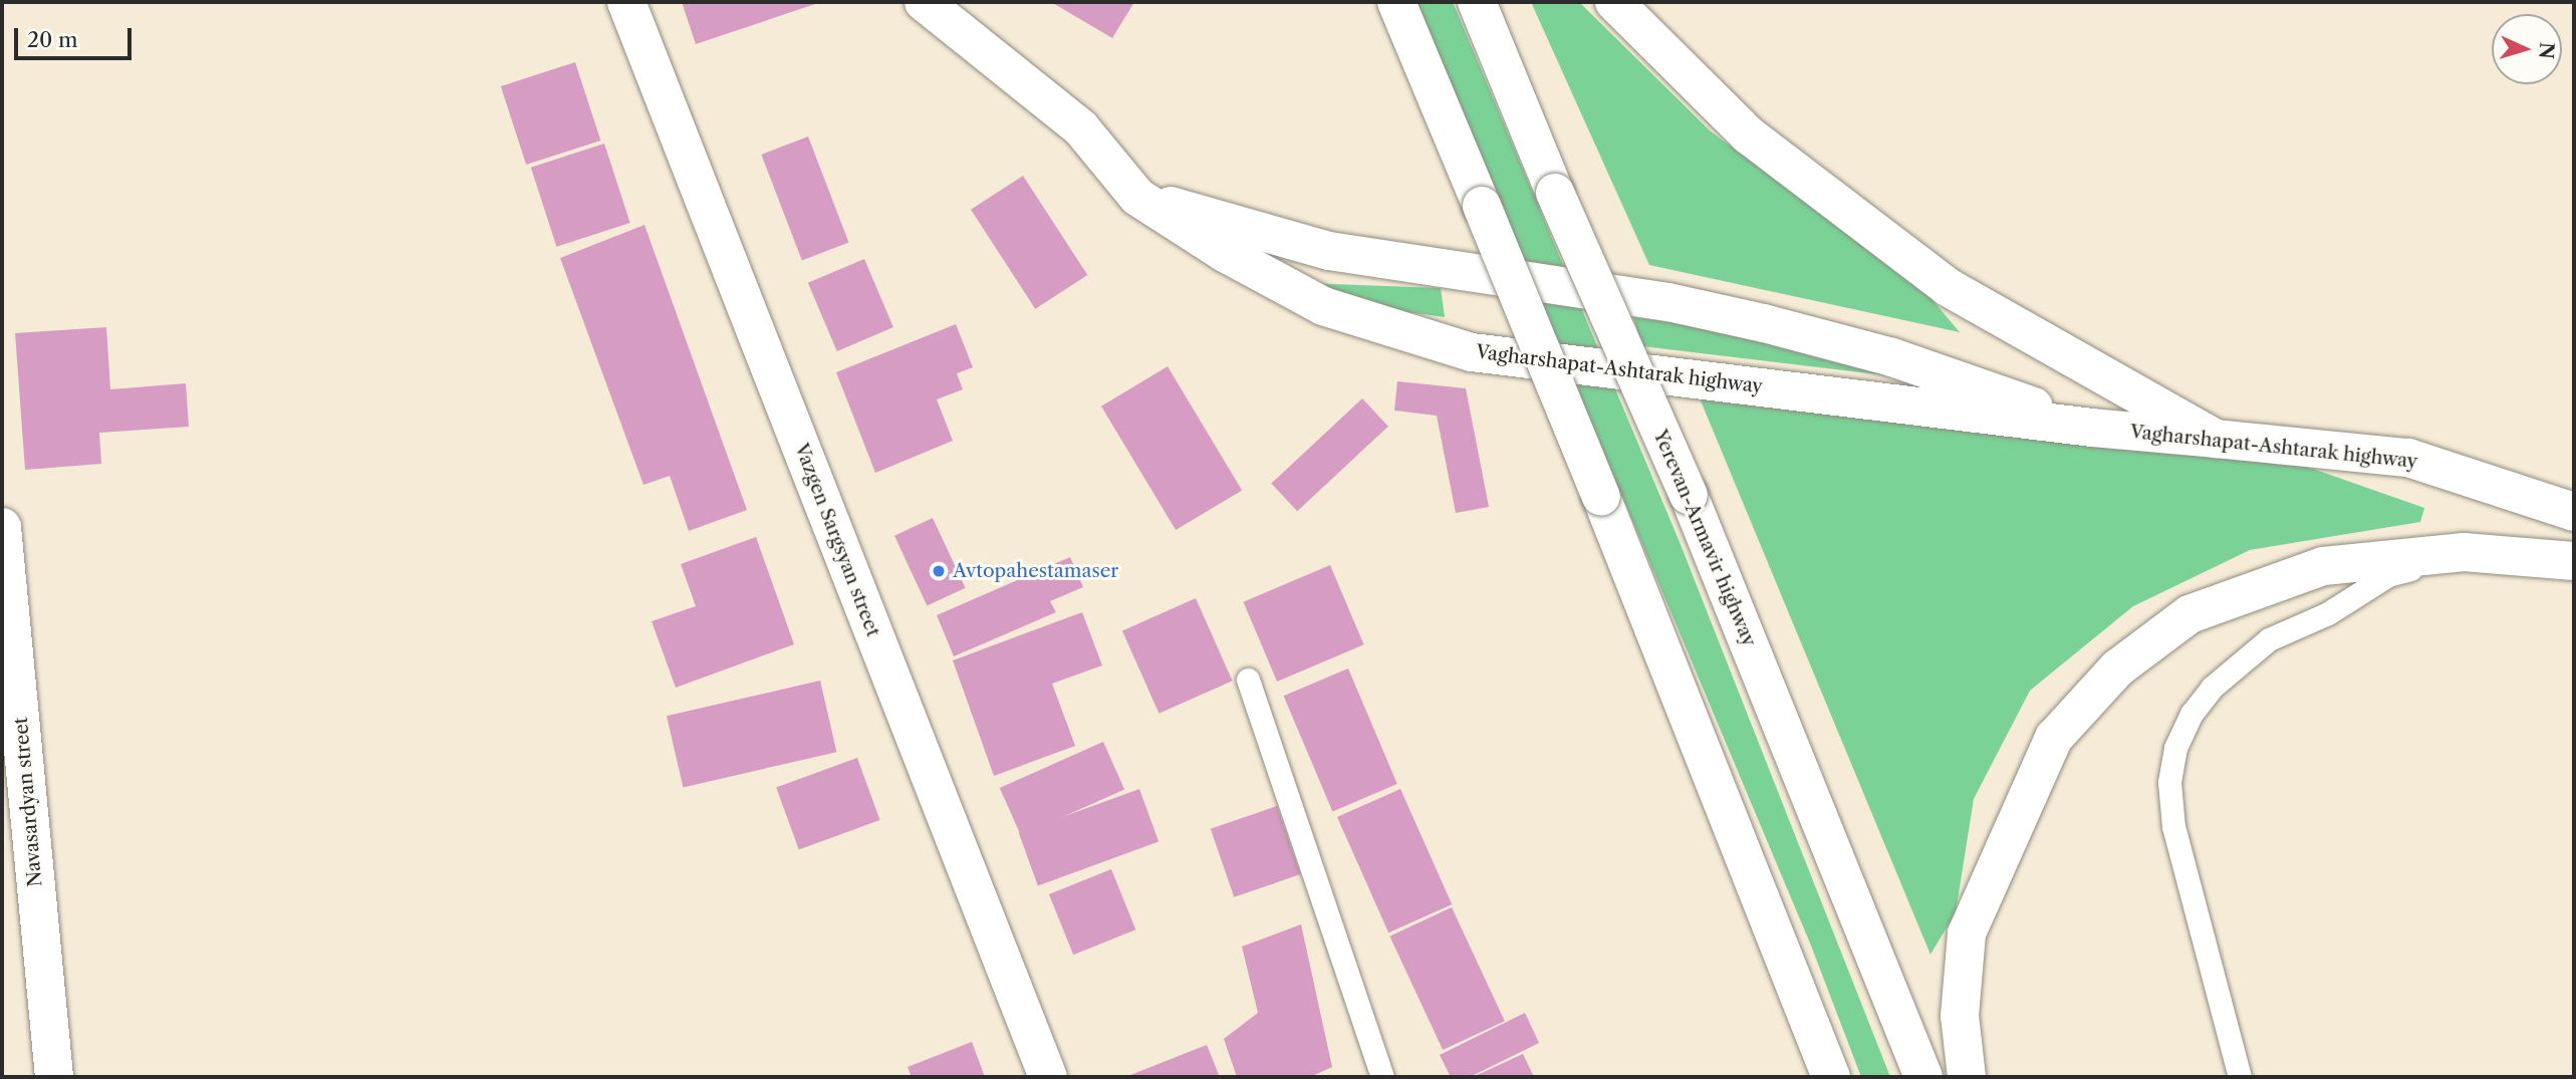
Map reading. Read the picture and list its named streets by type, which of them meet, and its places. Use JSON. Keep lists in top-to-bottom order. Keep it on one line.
{"streets":{"main road":["Vagharshapat-Ashtarak highway","Yerevan-Armavir highway","Vazgen Sargsyan street","Navasardyan street"]},"places":["Avtopahestamaser"],"scale_bar":"20 m","north":"right"}
